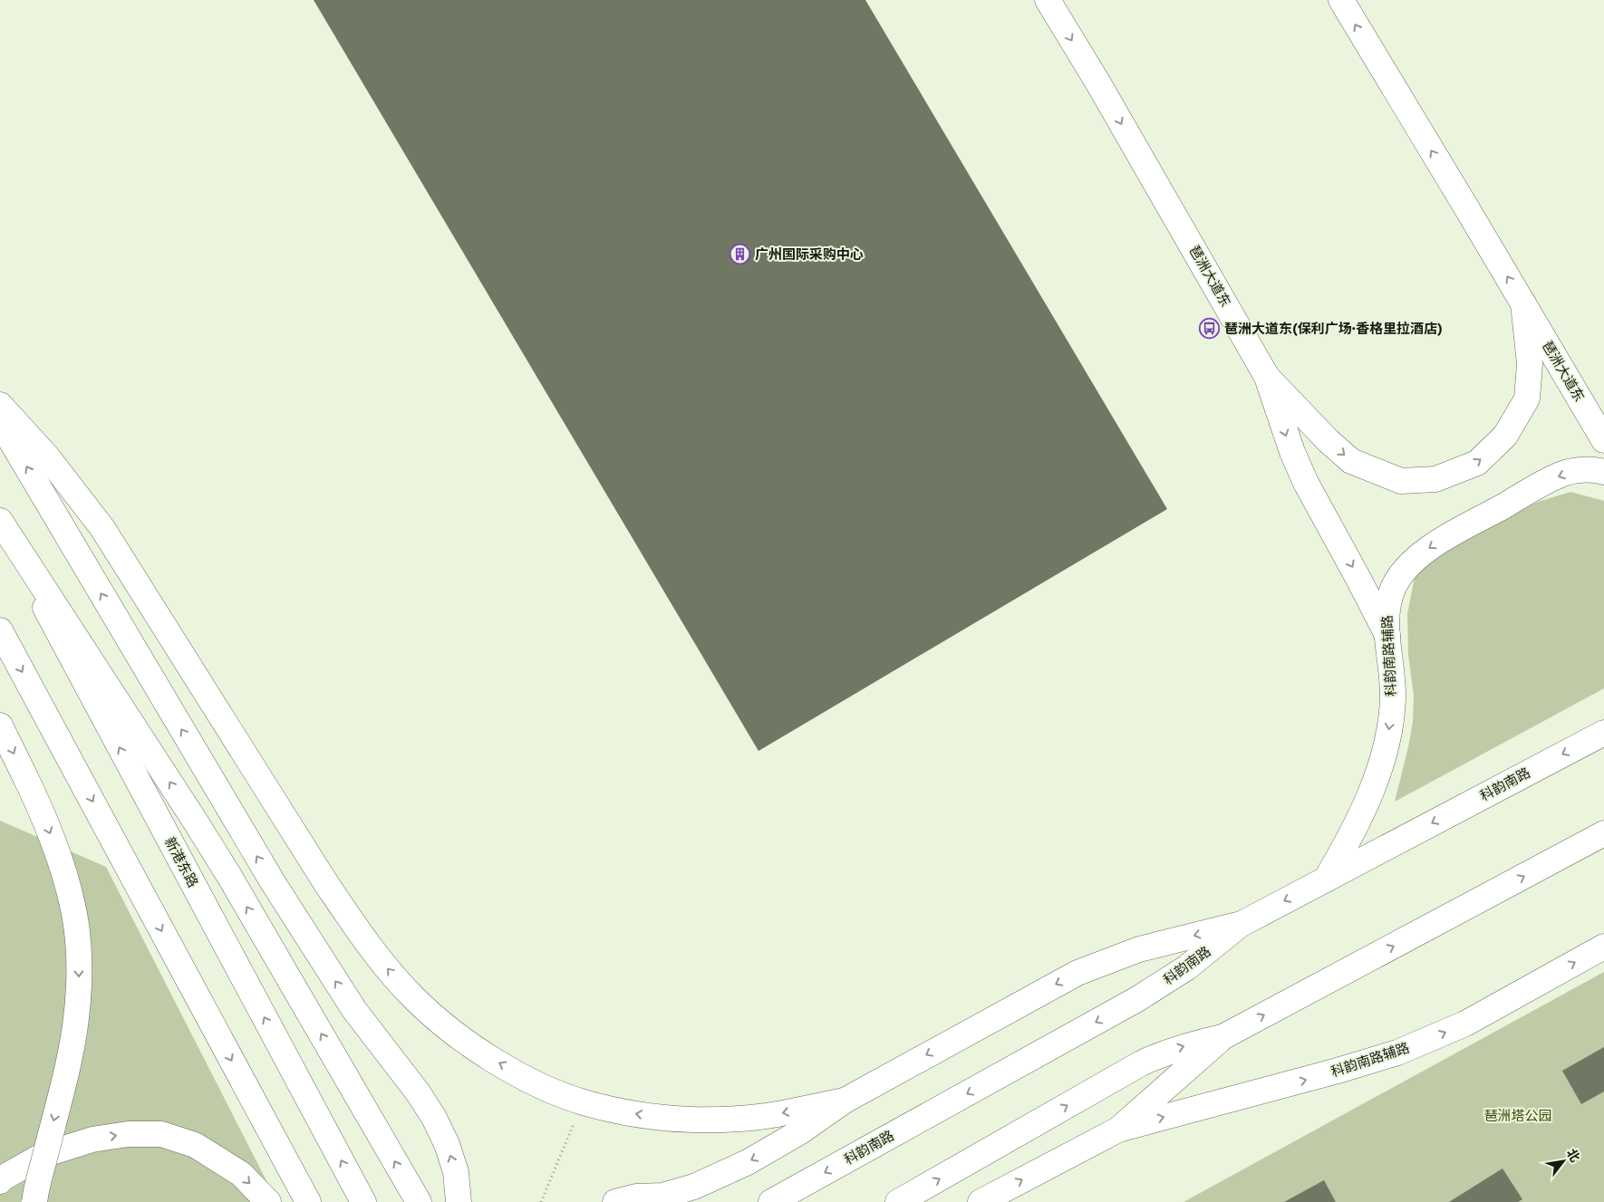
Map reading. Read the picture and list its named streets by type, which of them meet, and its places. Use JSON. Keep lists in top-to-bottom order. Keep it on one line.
{"streets":{"main road":["琶洲大道东","科韵南路辅路","科韵南路","新港东路"]},"crossings":[["琶洲大道东","科韵南路辅路"],["科韵南路辅路","科韵南路"]],"parks":["琶洲塔公园"],"places":{"building":["广州国际采购中心"],"bus stop":["琶洲大道东(保利广场·香格里拉酒店)"]},"north":"top right"}
